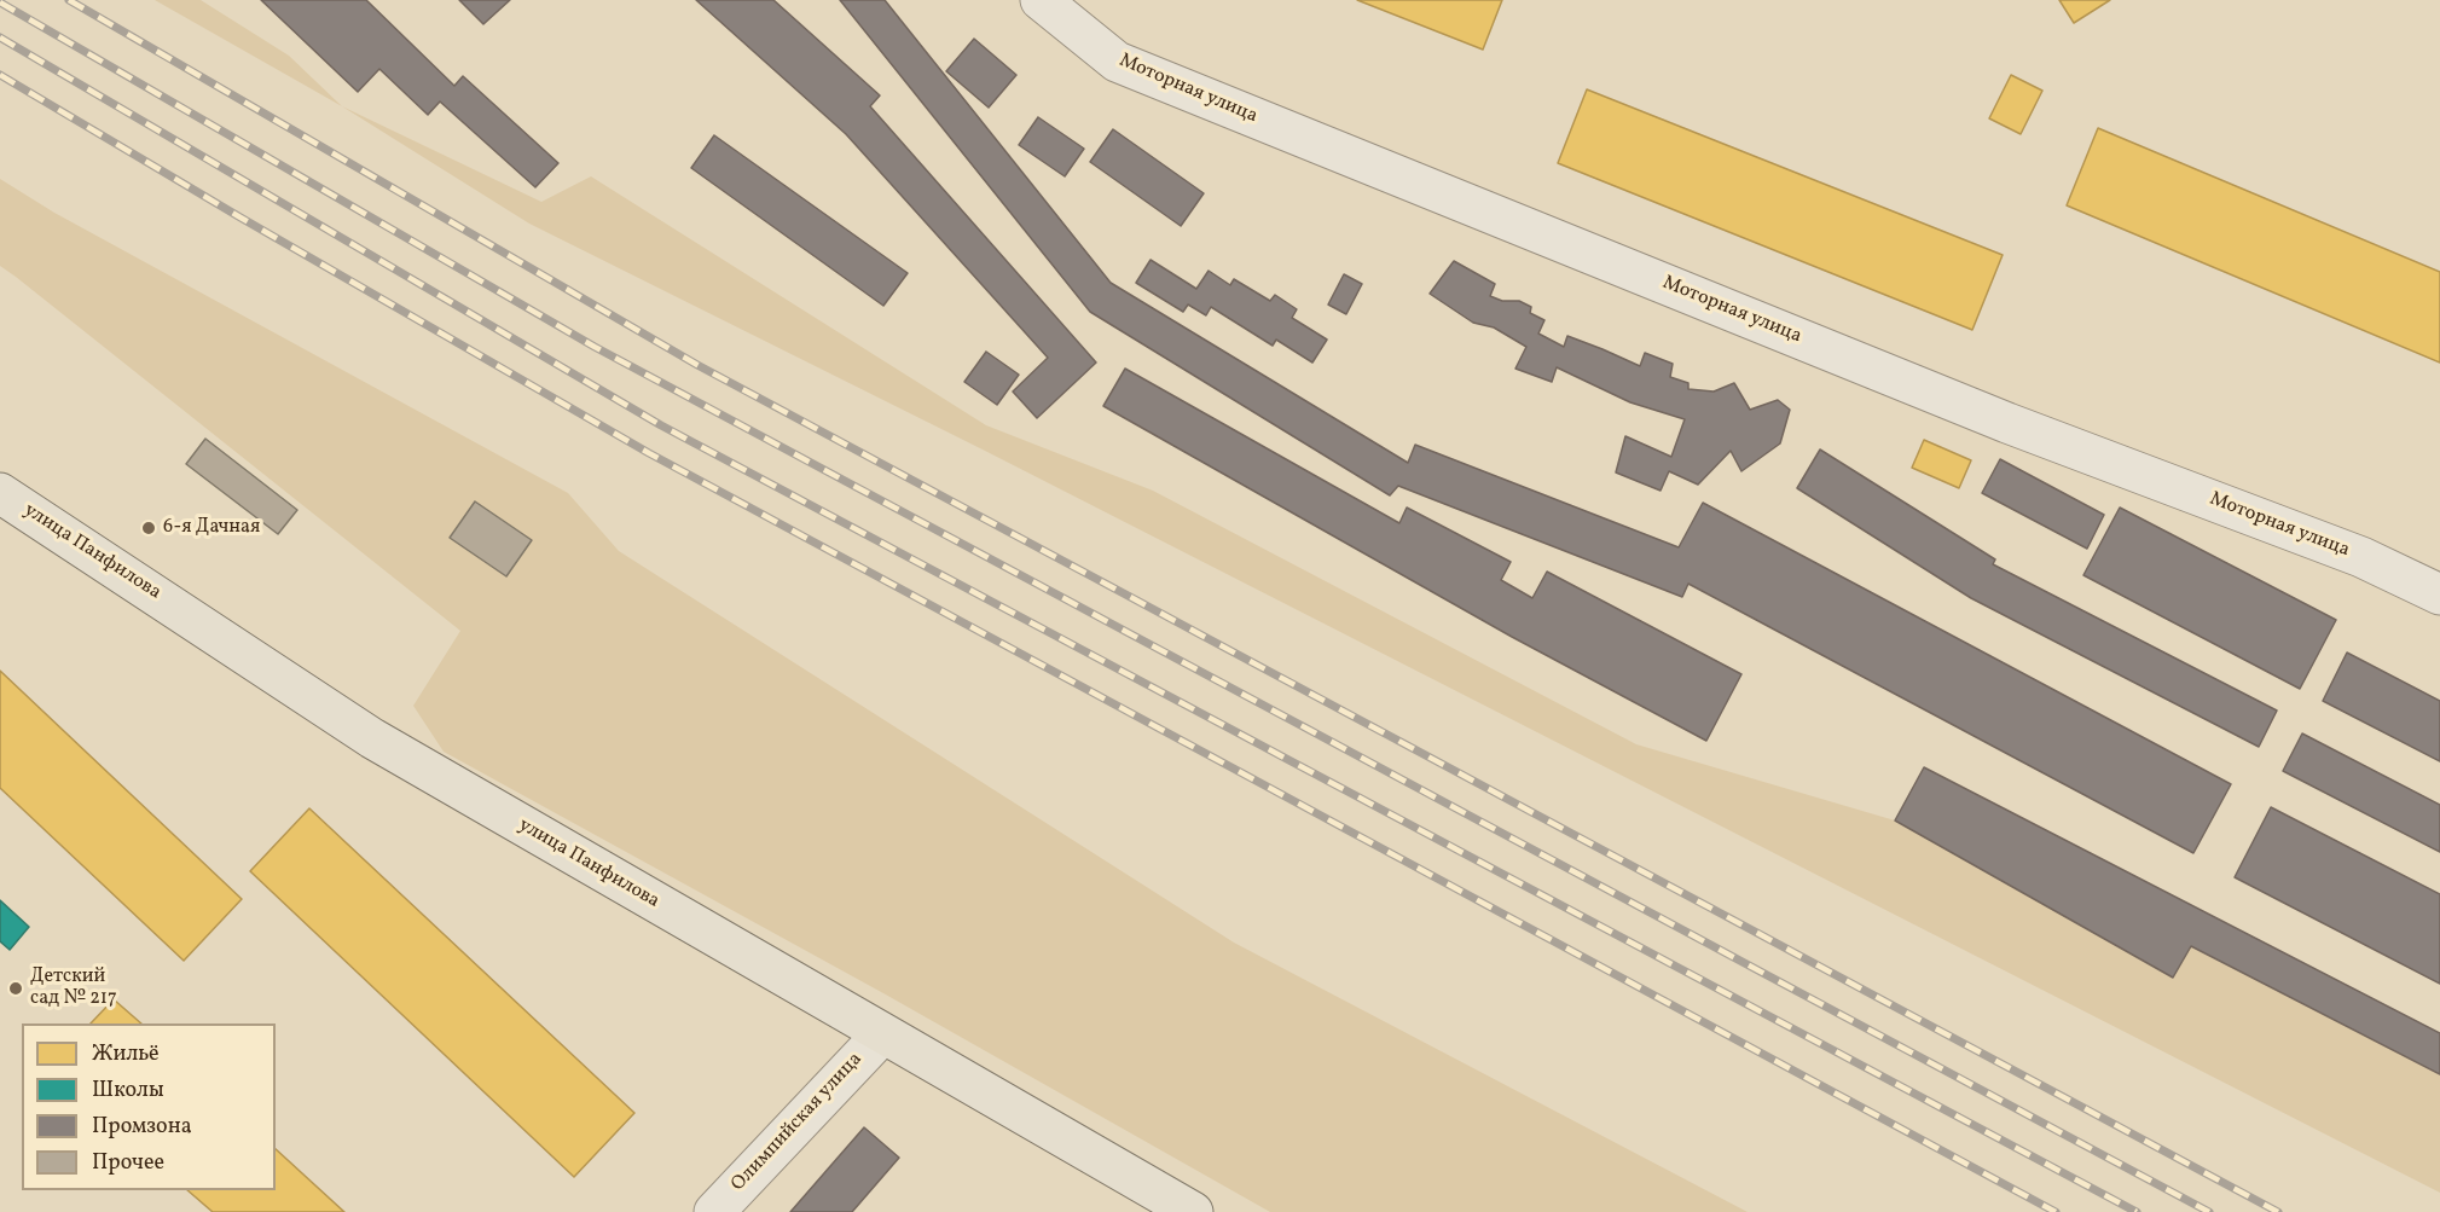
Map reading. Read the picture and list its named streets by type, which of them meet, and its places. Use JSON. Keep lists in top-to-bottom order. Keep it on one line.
{"streets":{"main road":["улица Панфилова"],"street":["Моторная улица","Олимпийская улица"]},"crossings":[["улица Панфилова","Олимпийская улица"]],"places":["6-я Дачная","Детский сад № 217"],"legend":["Жильё","Школы","Промзона","Прочее"]}
